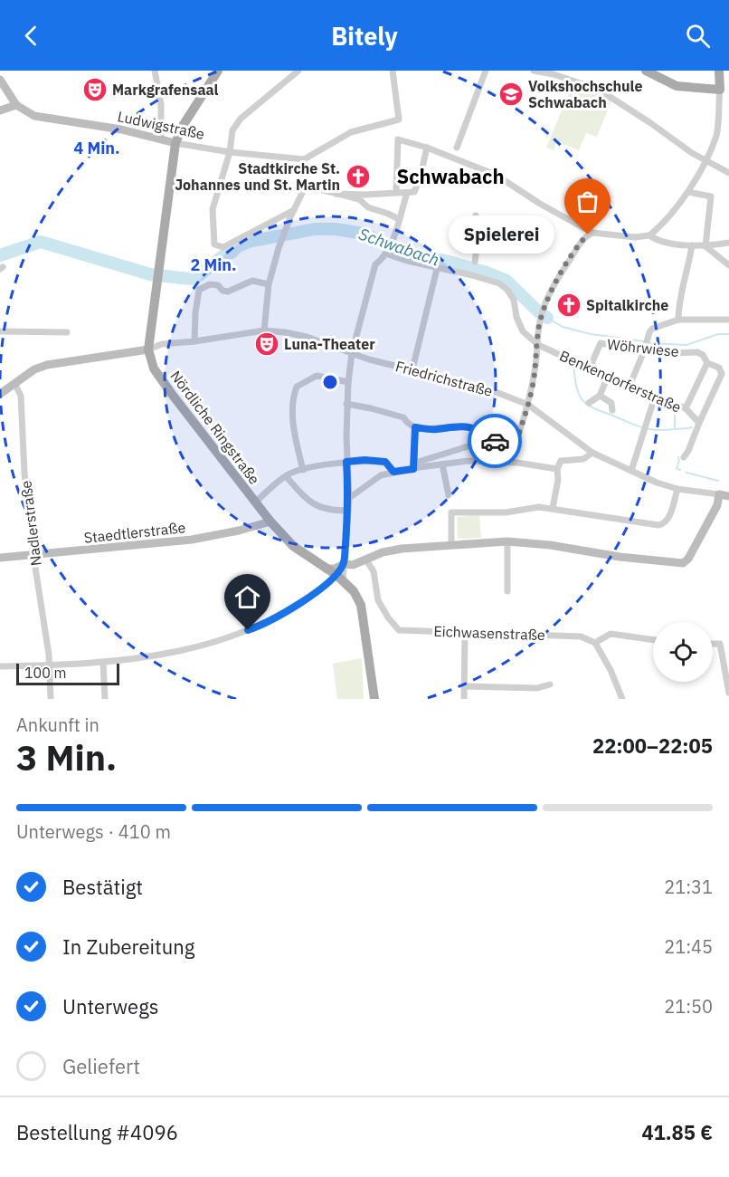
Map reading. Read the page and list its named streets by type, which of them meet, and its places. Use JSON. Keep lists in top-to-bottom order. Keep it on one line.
{"streets":{"main road":["Ludwigstraße","Nördliche Ringstraße","Staedtlerstraße"],"street":["Wöhrwiese","Friedrichstraße","Benkendorferstraße","Nadlerstraße","Eichwasenstraße"]},"crossings":[["Ludwigstraße","Nördliche Ringstraße"],["Wöhrwiese","Benkendorferstraße"],["Friedrichstraße","Nördliche Ringstraße"],["Nördliche Ringstraße","Staedtlerstraße"],["Nadlerstraße","Staedtlerstraße"]],"districts":["Schwabach"],"water":["Schwabach"],"places":{"theatre":["Markgrafensaal","Luna-Theater"],"school or university":["Volkshochschule Schwabach"],"church":["Stadtkirche St. Johannes und St. Martin","Spitalkirche"],"other":["Spielerei"]},"scale_bar":"100 m","page":{"header":"Bitely","bubble":"Spielerei","scale":"100 m","heading":["3 Min.","Ankunft in","22:00–22:05"],"panel":["Bestellung #4096","41.85 €"],"bar":"Unterwegs · 410 m","list":[["Bestätigt","21:31"],["In Zubereitung","21:45"],["Unterwegs","21:50"],"Geliefert"]},"rings":["4 Min.","2 Min."]}
